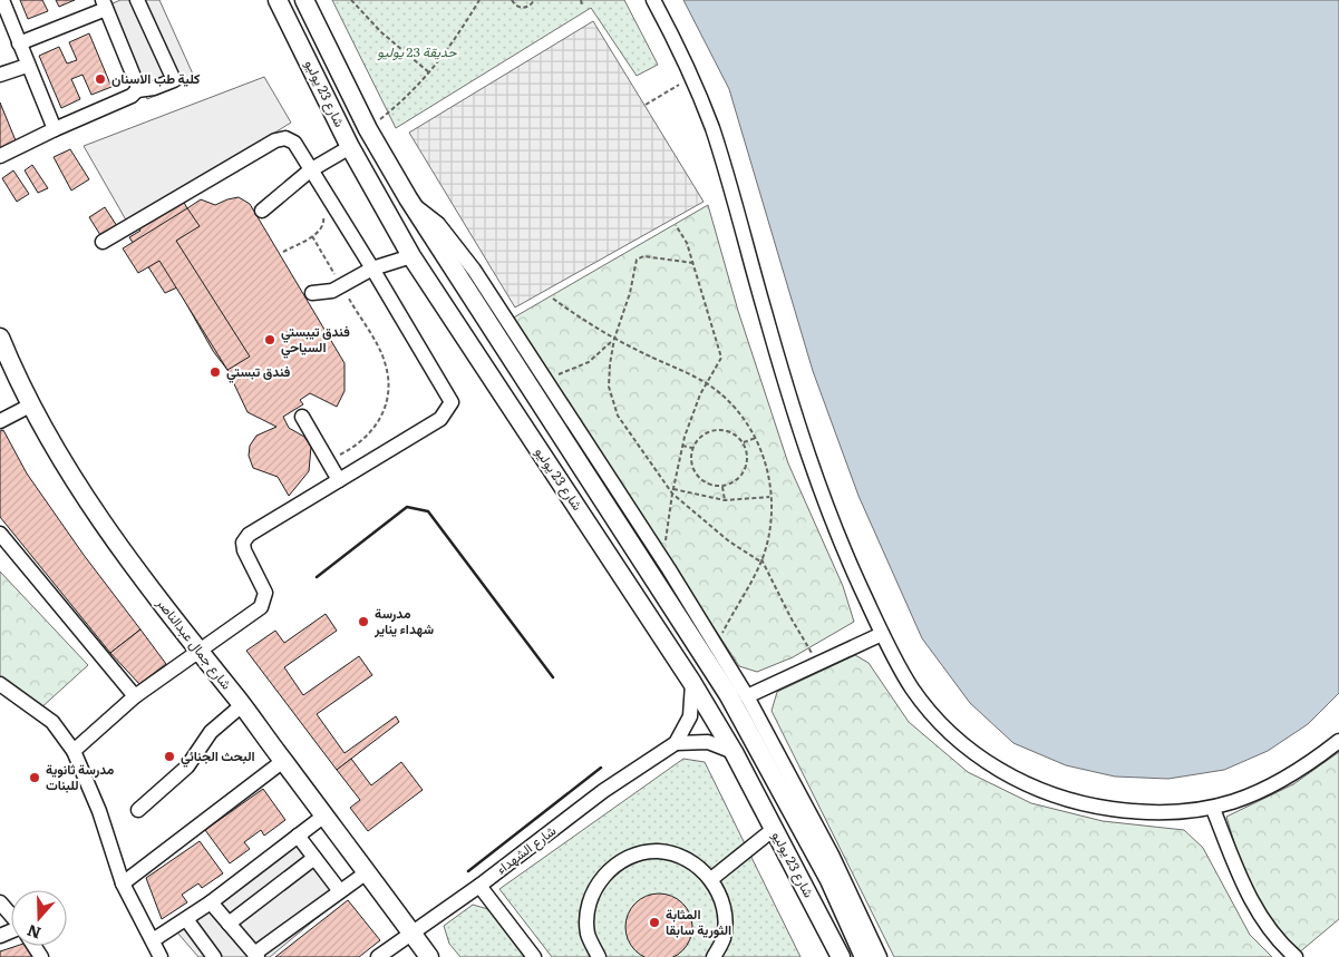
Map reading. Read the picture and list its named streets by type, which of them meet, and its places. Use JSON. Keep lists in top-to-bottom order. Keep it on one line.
{"streets":{"main road":["شارع 23 يوليو","شارع جمال عبدالناصر"],"street":["شارع الشهداء"]},"crossings":[["شارع 23 يوليو","شارع الشهداء"],["شارع جمال عبدالناصر","شارع الشهداء"]],"parks":["حديقة 23 يوليو"],"places":["كلية طب الاسنان","فندق تيبستي السياحي","فندق تبستي","مدرسة شهداء يناير","البحث الجنائي","مدرسة ثانوية للبنات","المثابة الثورية سابقا"],"north":"bottom"}
